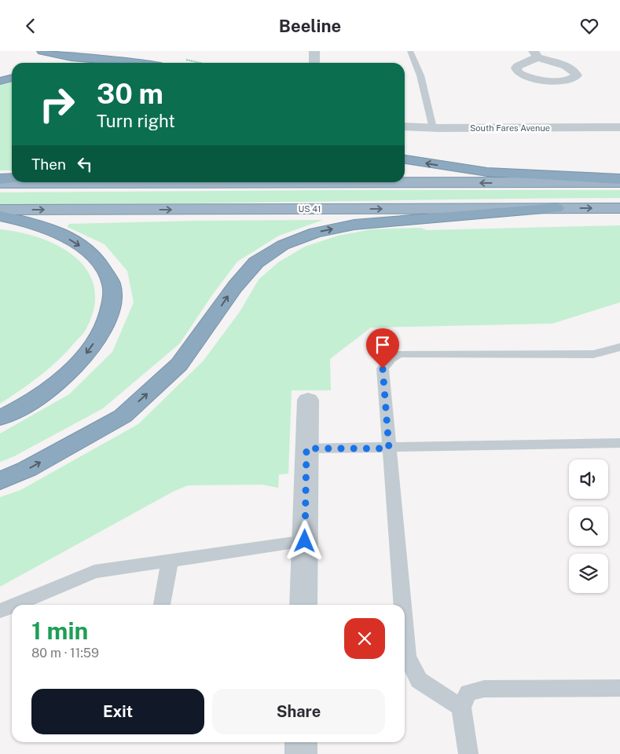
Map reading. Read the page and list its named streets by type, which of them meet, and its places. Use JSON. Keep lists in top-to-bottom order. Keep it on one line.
{"streets":{"highway":["US 41"],"street":["South Fares Avenue"]},"page":{"header":"Beeline","turn":["30 m","Turn right"],"then":"Then","heading":["1 min","80 m · 11:59"],"buttons":["Exit","Share"]}}
